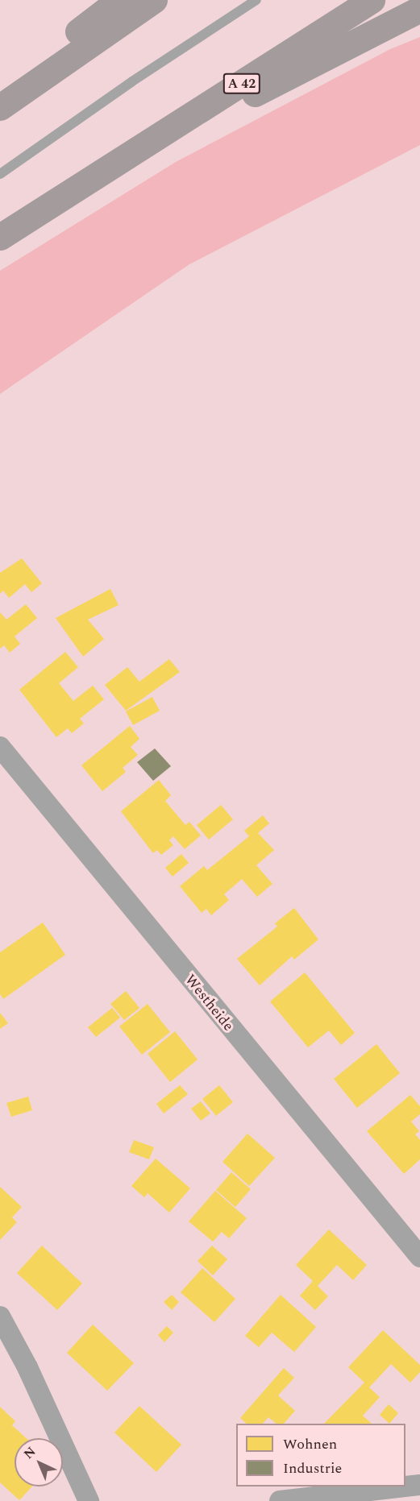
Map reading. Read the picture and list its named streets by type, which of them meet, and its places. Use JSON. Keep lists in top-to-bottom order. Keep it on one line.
{"streets":{"highway":["A 42"],"street":["Westheide"]},"legend":["Wohnen","Industrie"],"north":"top left"}
